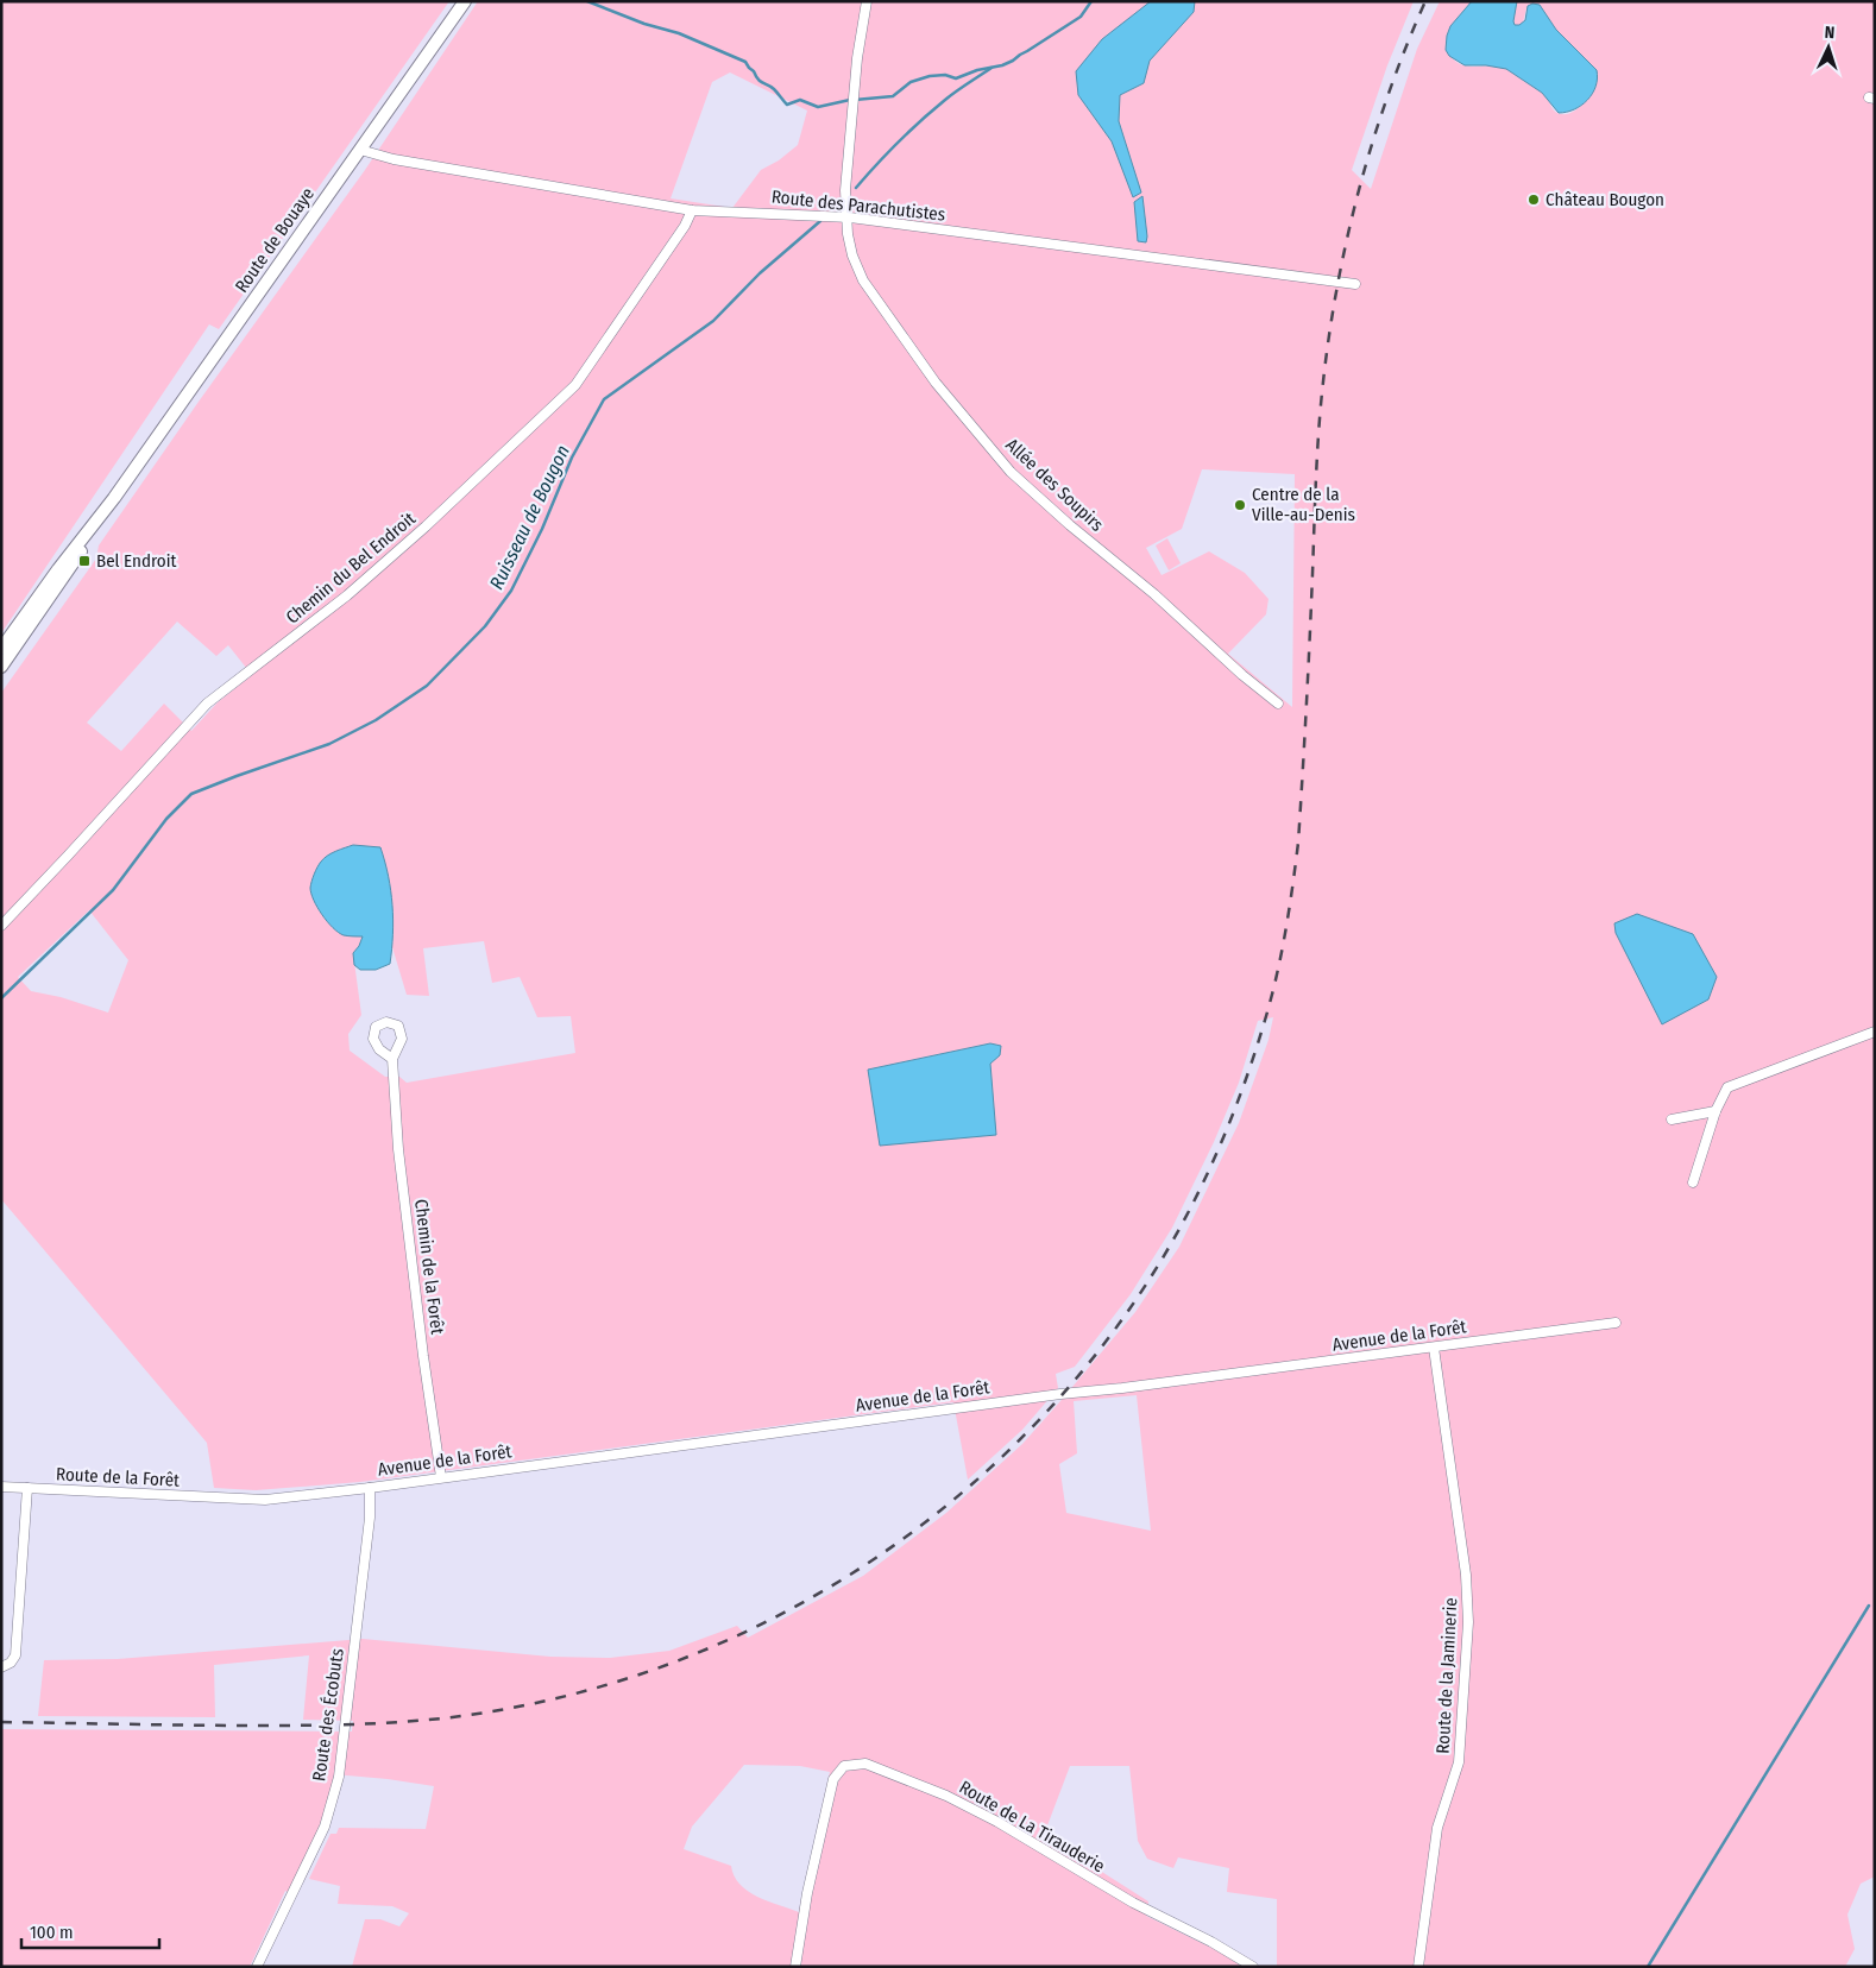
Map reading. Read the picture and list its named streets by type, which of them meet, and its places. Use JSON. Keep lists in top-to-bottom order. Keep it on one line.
{"streets":{"main road":["Route de Bouaye"],"street":["Route des Parachutistes","Allée des Soupirs","Chemin du Bel Endroit","Chemin de la Forêt","Avenue de la Forêt","Route de la Forêt","Route de la Jaminerie","Route des Écobuts","Route de La Tirauderie"]},"crossings":[["Route des Parachutistes","Route de Bouaye"],["Route des Parachutistes","Allée des Soupirs"],["Route des Parachutistes","Chemin du Bel Endroit"],["Chemin de la Forêt","Avenue de la Forêt"],["Avenue de la Forêt","Route de la Forêt"],["Avenue de la Forêt","Route de la Jaminerie"],["Avenue de la Forêt","Route des Écobuts"]],"water":["Ruisseau de Bougon"],"places":{"other":["Château Bougon","Centre de la Ville-au-Denis"],"transit":["Bel Endroit"]},"scale_bar":"100 m","north":"top"}
